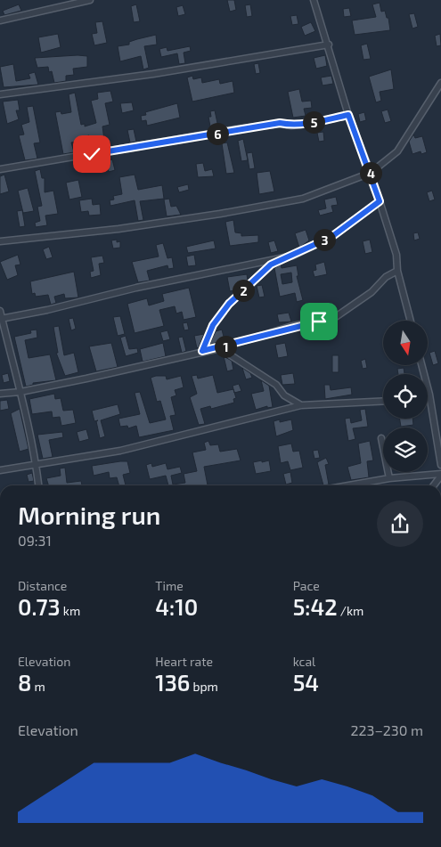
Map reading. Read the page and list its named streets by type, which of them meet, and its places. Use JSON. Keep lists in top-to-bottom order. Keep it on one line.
{"north":"bottom","page":{"pins":["5","6","4","3","2","1"],"heading":["Morning run","09:31"],"stats":[["Distance","0.73 km"],["Time","4:10"],["Pace","5:42 /km"],["Elevation","8 m"],["Heart rate","136 bpm"],["kcal","54"]],"chart":["Elevation","223–230 m"]}}
